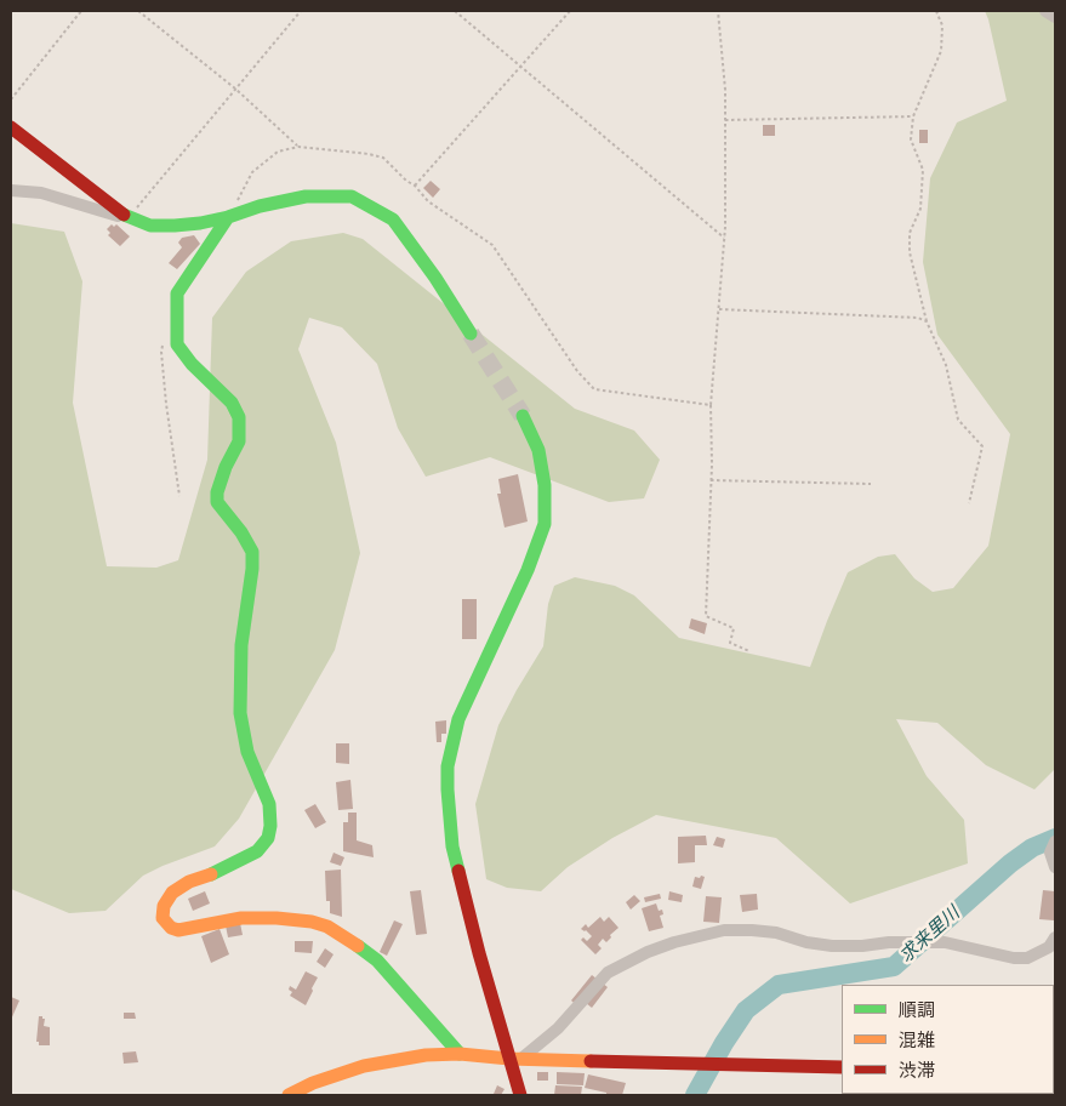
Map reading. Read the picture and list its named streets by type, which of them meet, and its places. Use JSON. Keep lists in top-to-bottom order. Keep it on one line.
{"water":["求来里川"],"legend":["順調","混雑","渋滞"]}
